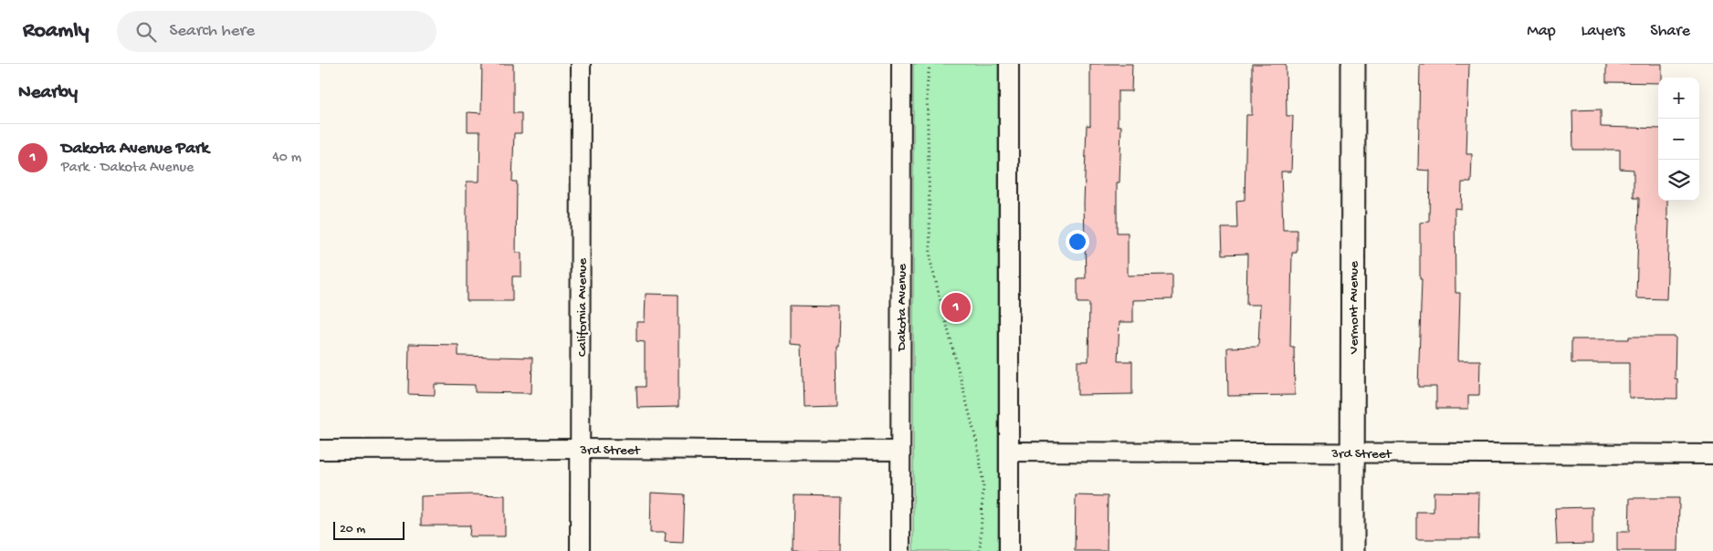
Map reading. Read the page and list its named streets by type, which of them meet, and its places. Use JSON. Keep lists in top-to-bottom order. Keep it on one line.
{"streets":{"street":["California Avenue","Dakota Avenue","Vermont Avenue","3rd Street"]},"crossings":[["California Avenue","3rd Street"],["Dakota Avenue","3rd Street"],["Vermont Avenue","3rd Street"]],"scale_bar":"20 m","page":{"header":"Roamly","search":"Search here","nav":["Map","Layers","Share"],"heading":"Nearby","map_buttons":["+","−"],"list":[{"mark":"1","name":"Dakota Avenue Park","note":"Park · Dakota Avenue","value":"40 m"}],"pins":"1","scale":"20 m"}}
